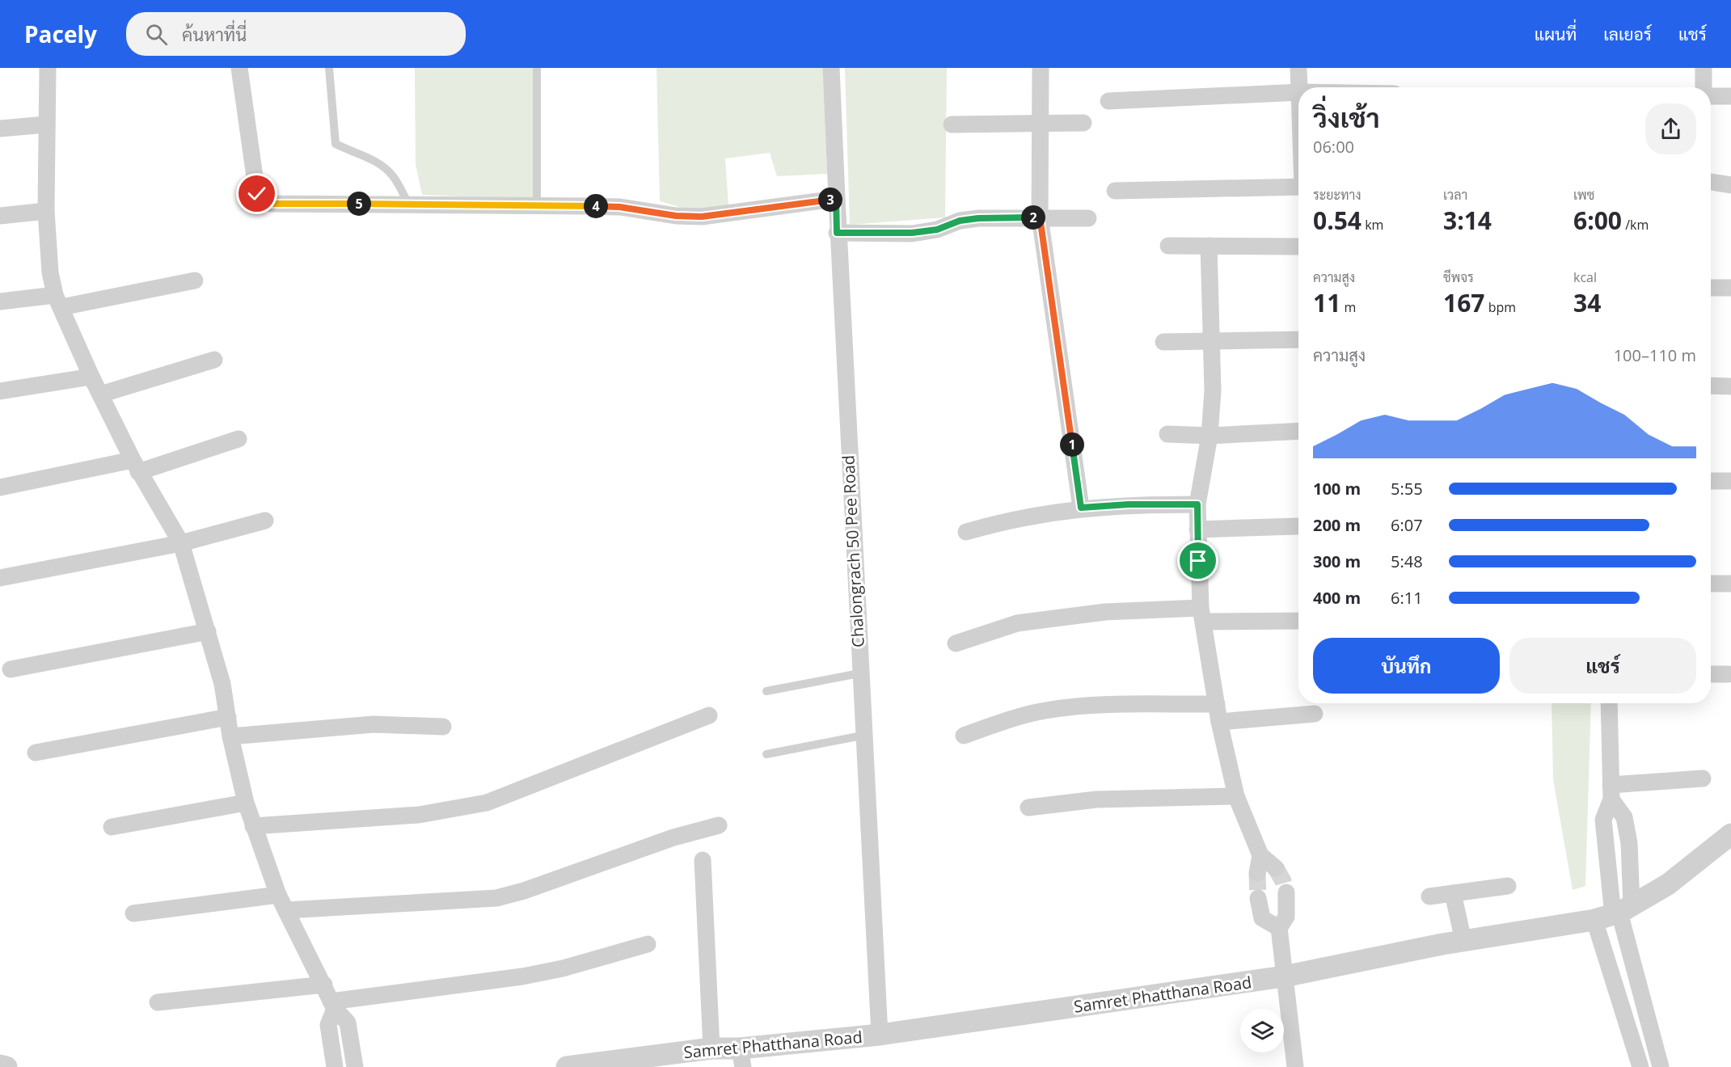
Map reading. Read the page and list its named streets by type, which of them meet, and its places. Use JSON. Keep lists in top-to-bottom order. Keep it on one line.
{"streets":{"street":["Chalongrach 50 Pee Road","Samret Phatthana Road"]},"crossings":[["Chalongrach 50 Pee Road","Samret Phatthana Road"]],"page":{"header":"Pacely","search":"ค้นหาที่นี่","nav":["แผนที่","เลเยอร์","แชร์"],"heading":["วิ่งเช้า","06:00"],"stats":[["ระยะทาง","0.54 km"],["เวลา","3:14"],["เพซ","6:00 /km"],["ความสูง","11 m"],["ชีพจร","167 bpm"],["kcal","34"]],"pins":["3","5","4","2","1"],"chart":["ความสูง","100–110 m"],"list":[{"name":"100 m","note":"5:55"},{"name":"200 m","note":"6:07"},{"name":"300 m","note":"5:48"},{"name":"400 m","note":"6:11"}],"buttons":["บันทึก","แชร์"]}}
